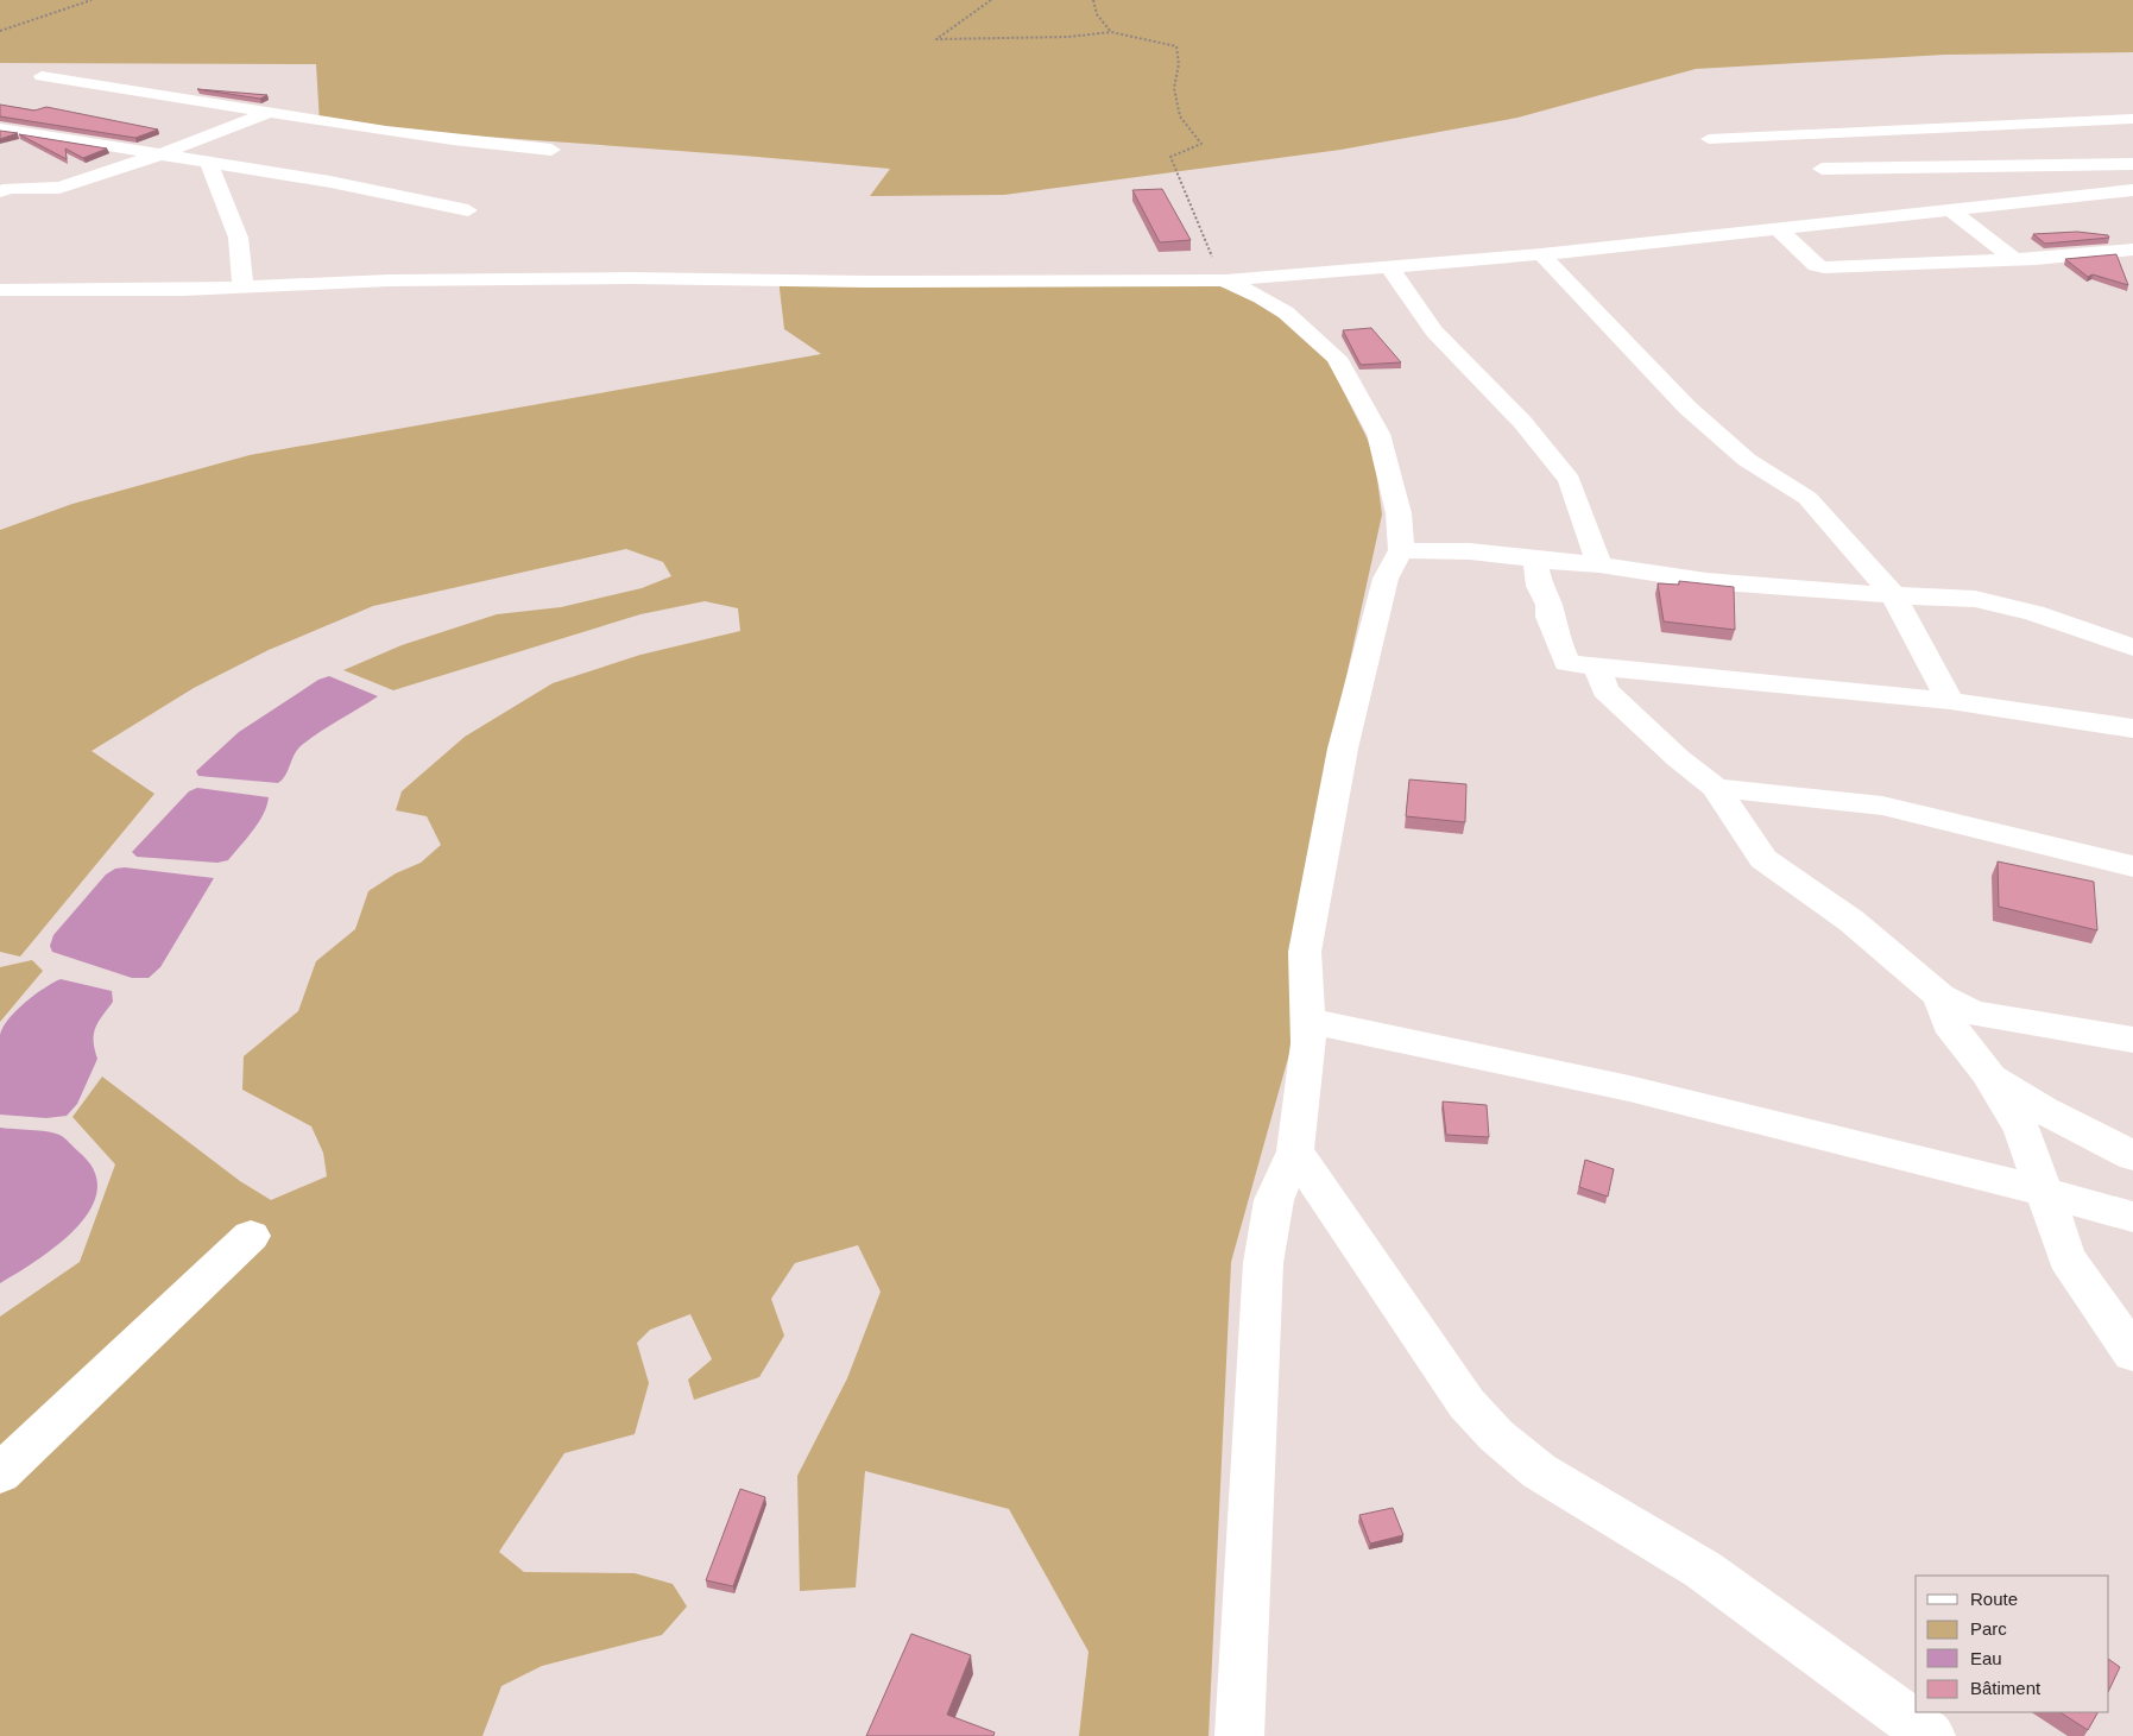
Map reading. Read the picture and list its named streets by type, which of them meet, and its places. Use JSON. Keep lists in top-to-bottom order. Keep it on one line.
{"legend":["Route","Parc","Eau","Bâtiment"]}
